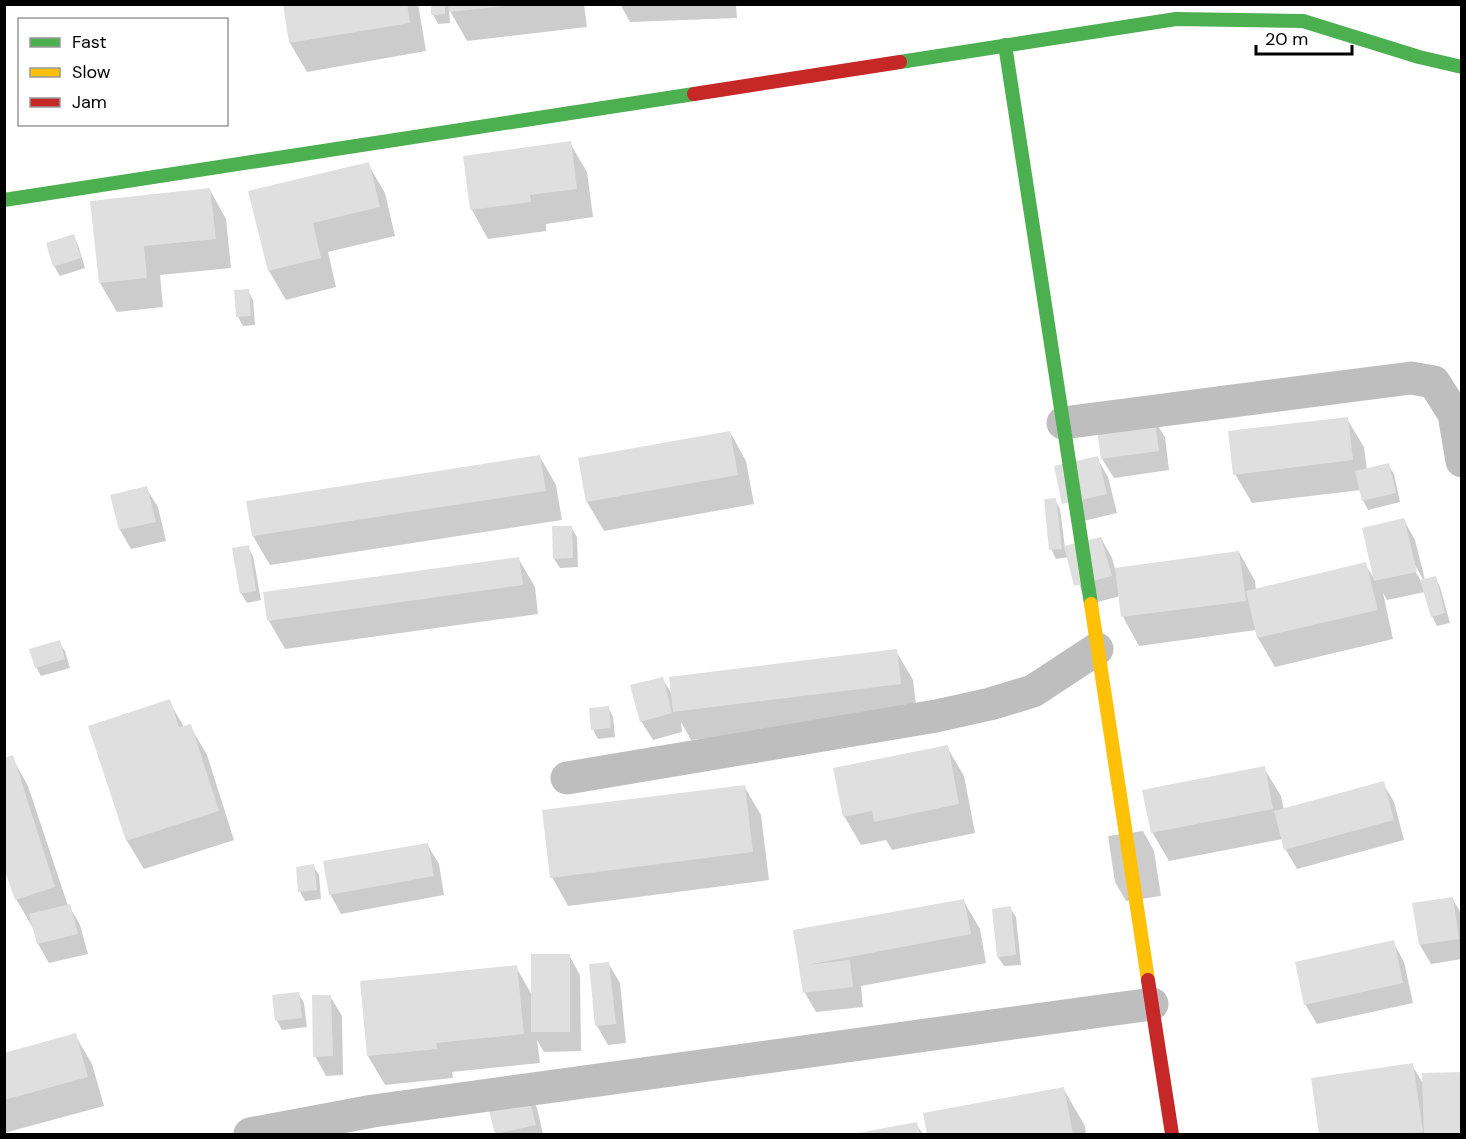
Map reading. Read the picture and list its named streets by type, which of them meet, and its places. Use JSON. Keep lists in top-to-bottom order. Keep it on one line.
{"legend":["Fast","Slow","Jam"],"scale_bar":"20 m"}
